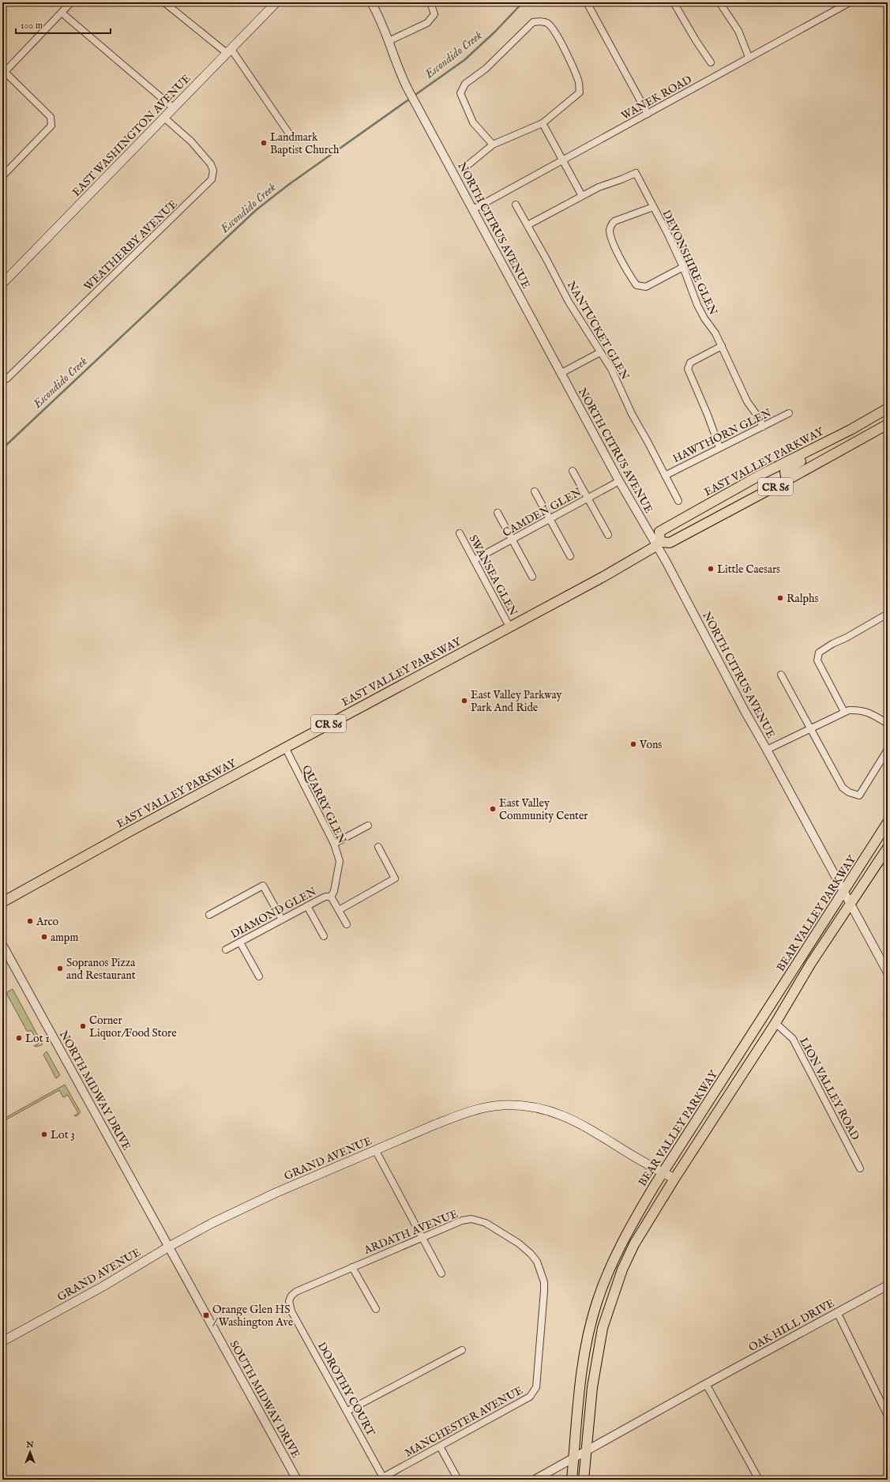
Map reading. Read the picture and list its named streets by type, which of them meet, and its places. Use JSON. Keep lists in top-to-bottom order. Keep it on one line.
{"streets":{"main road":["EAST WASHINGTON AVENUE","EAST VALLEY PARKWAY","CR S6","BEAR VALLEY PARKWAY","GRAND AVENUE"],"street":["WANEK ROAD","NORTH CITRUS AVENUE","WEATHERBY AVENUE","DEVONSHIRE GLEN","NANTUCKET GLEN","HAWTHORN GLEN","CAMDEN GLEN","SWANSEA GLEN","QUARRY GLEN","DIAMOND GLEN","LION VALLEY ROAD","NORTH MIDWAY DRIVE","ARDATH AVENUE","OAK HILL DRIVE","DOROTHY COURT","SOUTH MIDWAY DRIVE","MANCHESTER AVENUE"]},"crossings":[["WANEK ROAD","NORTH CITRUS AVENUE"],["EAST WASHINGTON AVENUE","WEATHERBY AVENUE"],["NORTH CITRUS AVENUE","EAST VALLEY PARKWAY"],["NORTH CITRUS AVENUE","CAMDEN GLEN"],["NORTH CITRUS AVENUE","BEAR VALLEY PARKWAY"],["DEVONSHIRE GLEN","HAWTHORN GLEN"],["NANTUCKET GLEN","HAWTHORN GLEN"],["EAST VALLEY PARKWAY","SWANSEA GLEN"],["EAST VALLEY PARKWAY","QUARRY GLEN"],["CAMDEN GLEN","SWANSEA GLEN"],["QUARRY GLEN","DIAMOND GLEN"],["BEAR VALLEY PARKWAY","GRAND AVENUE"],["BEAR VALLEY PARKWAY","OAK HILL DRIVE"],["NORTH MIDWAY DRIVE","GRAND AVENUE"],["NORTH MIDWAY DRIVE","SOUTH MIDWAY DRIVE"],["GRAND AVENUE","SOUTH MIDWAY DRIVE"],["ARDATH AVENUE","DOROTHY COURT"],["ARDATH AVENUE","MANCHESTER AVENUE"],["DOROTHY COURT","MANCHESTER AVENUE"]],"water":["Escondido Creek"],"places":{"other":["Landmark Baptist Church","Little Caesars","Ralphs","East Valley Parkway Park And Ride","Vons","East Valley Community Center","Arco","ampm","Sopranos Pizza and Restaurant","Corner Liquor/Food Store","Lot 1","Lot 3"],"transit":["Orange Glen HS / Washington Ave"]},"scale_bar":"100 m","north":"top"}
